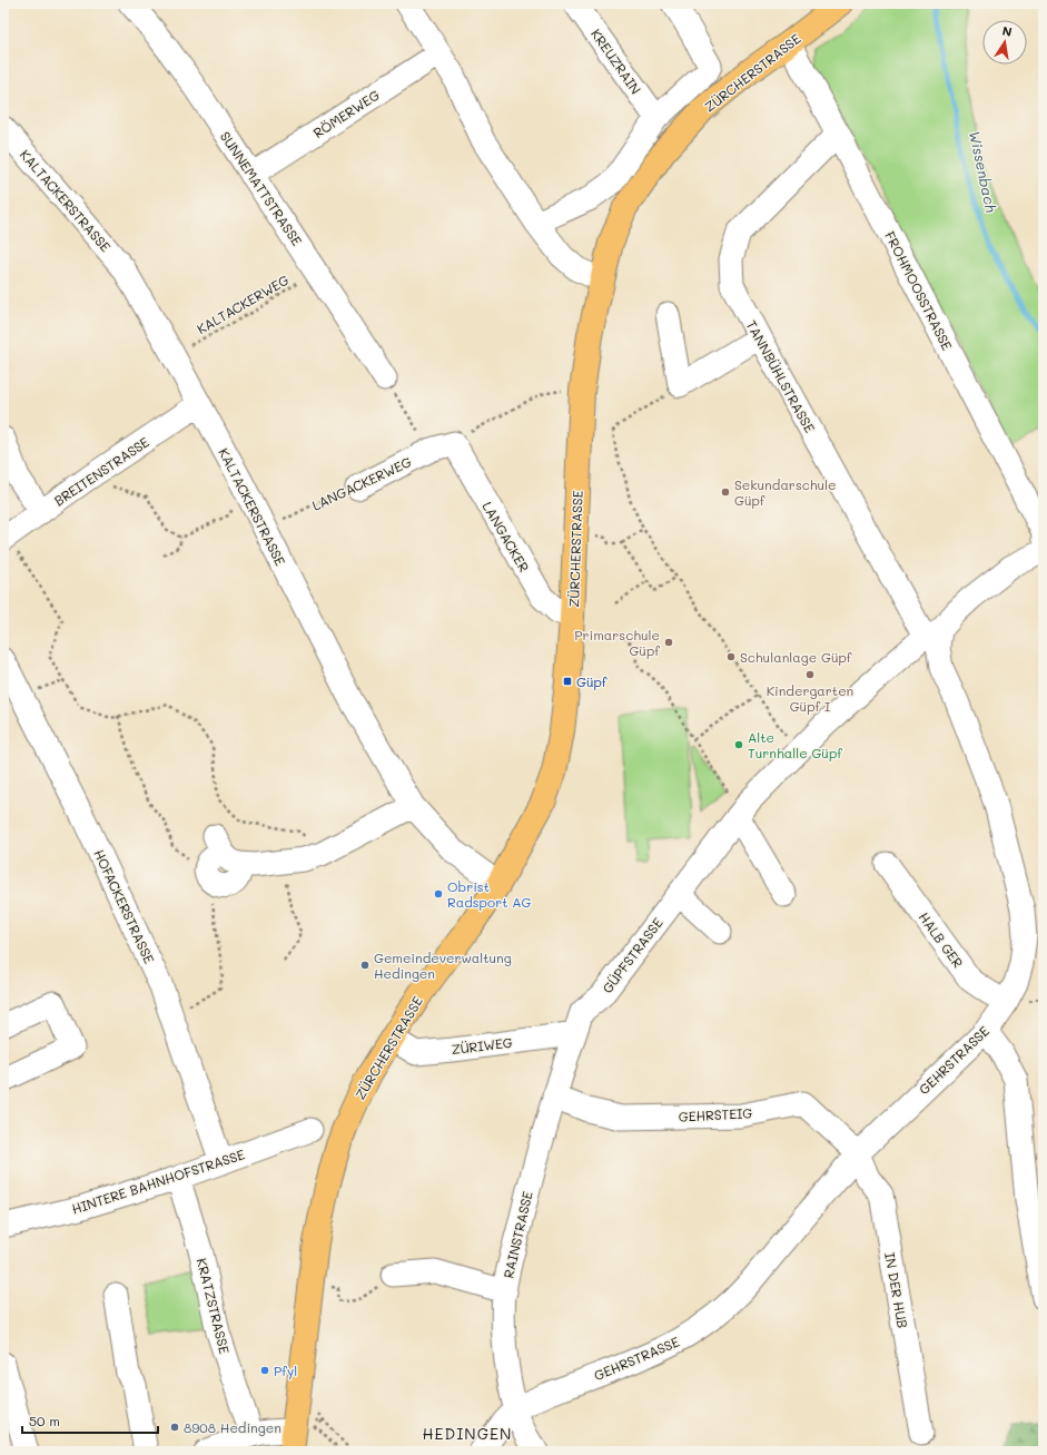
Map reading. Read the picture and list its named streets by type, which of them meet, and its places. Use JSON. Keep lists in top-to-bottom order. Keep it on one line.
{"streets":{"main road":["ZÜRCHERSTRASSE"],"street":["KREUZRAIN","RÖMERWEG","SUNNEMATTSTRASSE","KALTACKERSTRASSE","FROHMOOSSTRASSE","TANNBÜHLSTRASSE","BREITENSTRASSE","LANGACKERWEG","LANGACKER","HOFACKERSTRASSE","HALB GER","GÜPFSTRASSE","ZÜRIWEG","GEHRSTRASSE","GEHRSTEIG","HINTERE BAHNHOFSTRASSE","RAINSTRASSE","IN DER HUB","KRATZSTRASSE"],"path":["KALTACKERWEG"]},"crossings":[["ZÜRCHERSTRASSE","KALTACKERSTRASSE"],["ZÜRCHERSTRASSE","FROHMOOSSTRASSE"],["ZÜRCHERSTRASSE","LANGACKER"],["ZÜRCHERSTRASSE","ZÜRIWEG"],["RÖMERWEG","SUNNEMATTSTRASSE"],["SUNNEMATTSTRASSE","KALTACKERWEG"],["KALTACKERSTRASSE","BREITENSTRASSE"],["FROHMOOSSTRASSE","TANNBÜHLSTRASSE"],["TANNBÜHLSTRASSE","GÜPFSTRASSE"],["TANNBÜHLSTRASSE","GEHRSTRASSE"],["LANGACKERWEG","LANGACKER"],["HOFACKERSTRASSE","HINTERE BAHNHOFSTRASSE"],["HALB GER","GEHRSTRASSE"],["GÜPFSTRASSE","ZÜRIWEG"],["GÜPFSTRASSE","GEHRSTRASSE"],["GÜPFSTRASSE","RAINSTRASSE"],["ZÜRIWEG","RAINSTRASSE"],["GEHRSTRASSE","GEHRSTEIG"],["GEHRSTRASSE","RAINSTRASSE"],["GEHRSTRASSE","IN DER HUB"],["GEHRSTEIG","RAINSTRASSE"],["GEHRSTEIG","IN DER HUB"],["HINTERE BAHNHOFSTRASSE","KRATZSTRASSE"]],"districts":["HEDINGEN"],"water":["Wissenbach"],"places":{"other":["Sekundarschule Güpf","Primarschule Güpf","Schulanlage Güpf","Kindergarten Güpf I","Alte Turnhalle Güpf","Obrist Radsport AG","Gemeindeverwaltung Hedingen","Pfyl","8908 Hedingen"],"transit":["Güpf"]},"scale_bar":"50 m","north":"top"}
